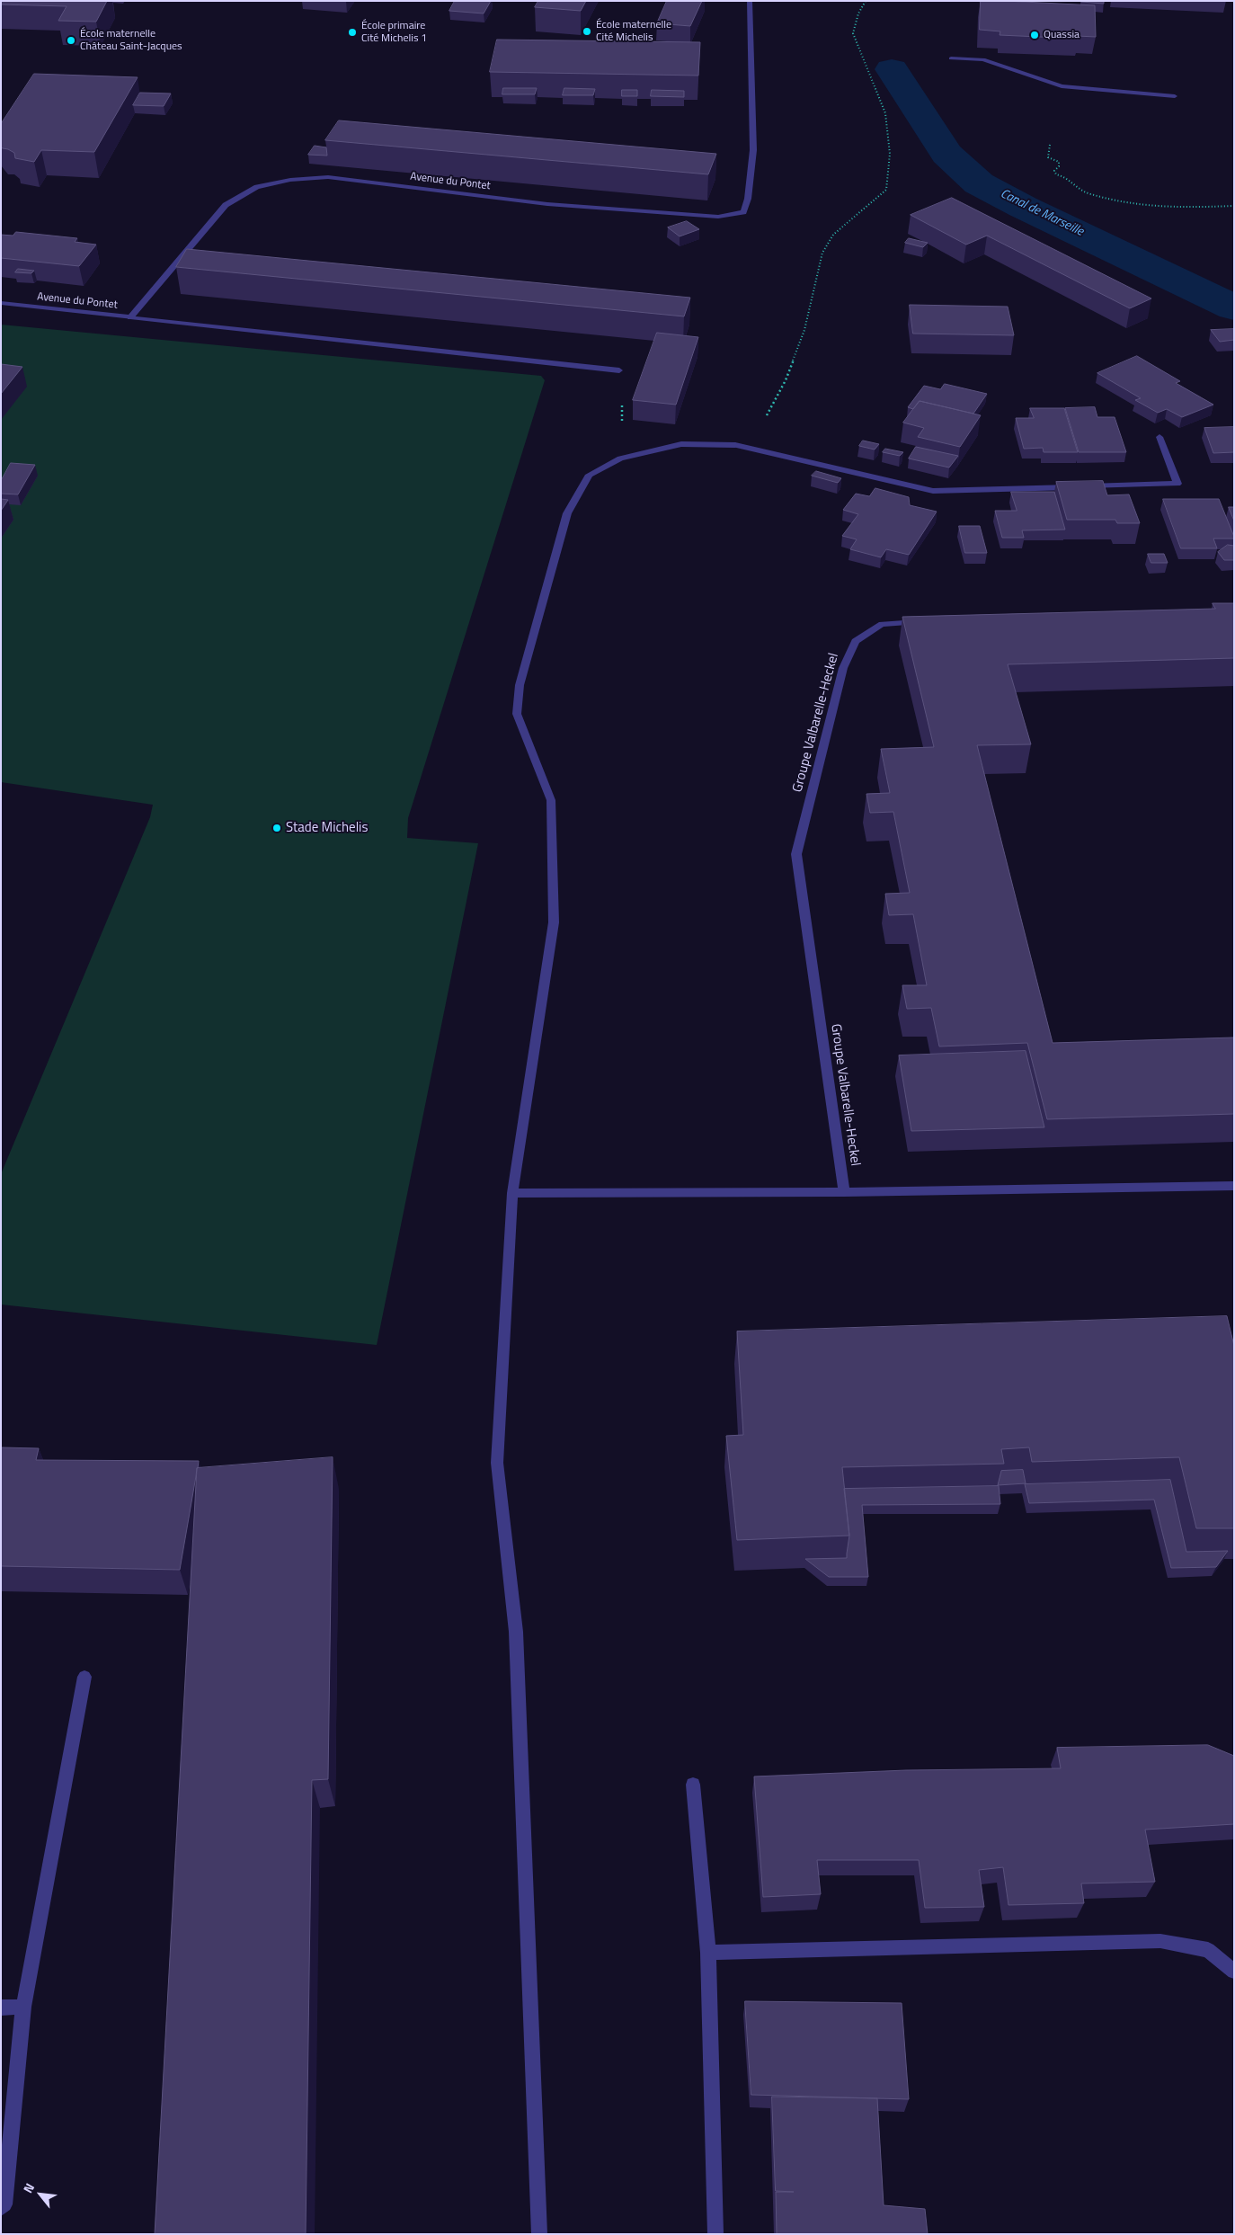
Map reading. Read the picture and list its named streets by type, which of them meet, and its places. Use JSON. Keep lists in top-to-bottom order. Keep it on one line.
{"streets":{"street":["Avenue du Pontet","Groupe Valbarelle-Heckel"]},"water":["Canal de Marseille"],"places":["École maternelle Cité Michelis","École primaire Cité Michelis 1","Quassia","École maternelle Château Saint-Jacques","Stade Michelis"],"north":"top left"}
